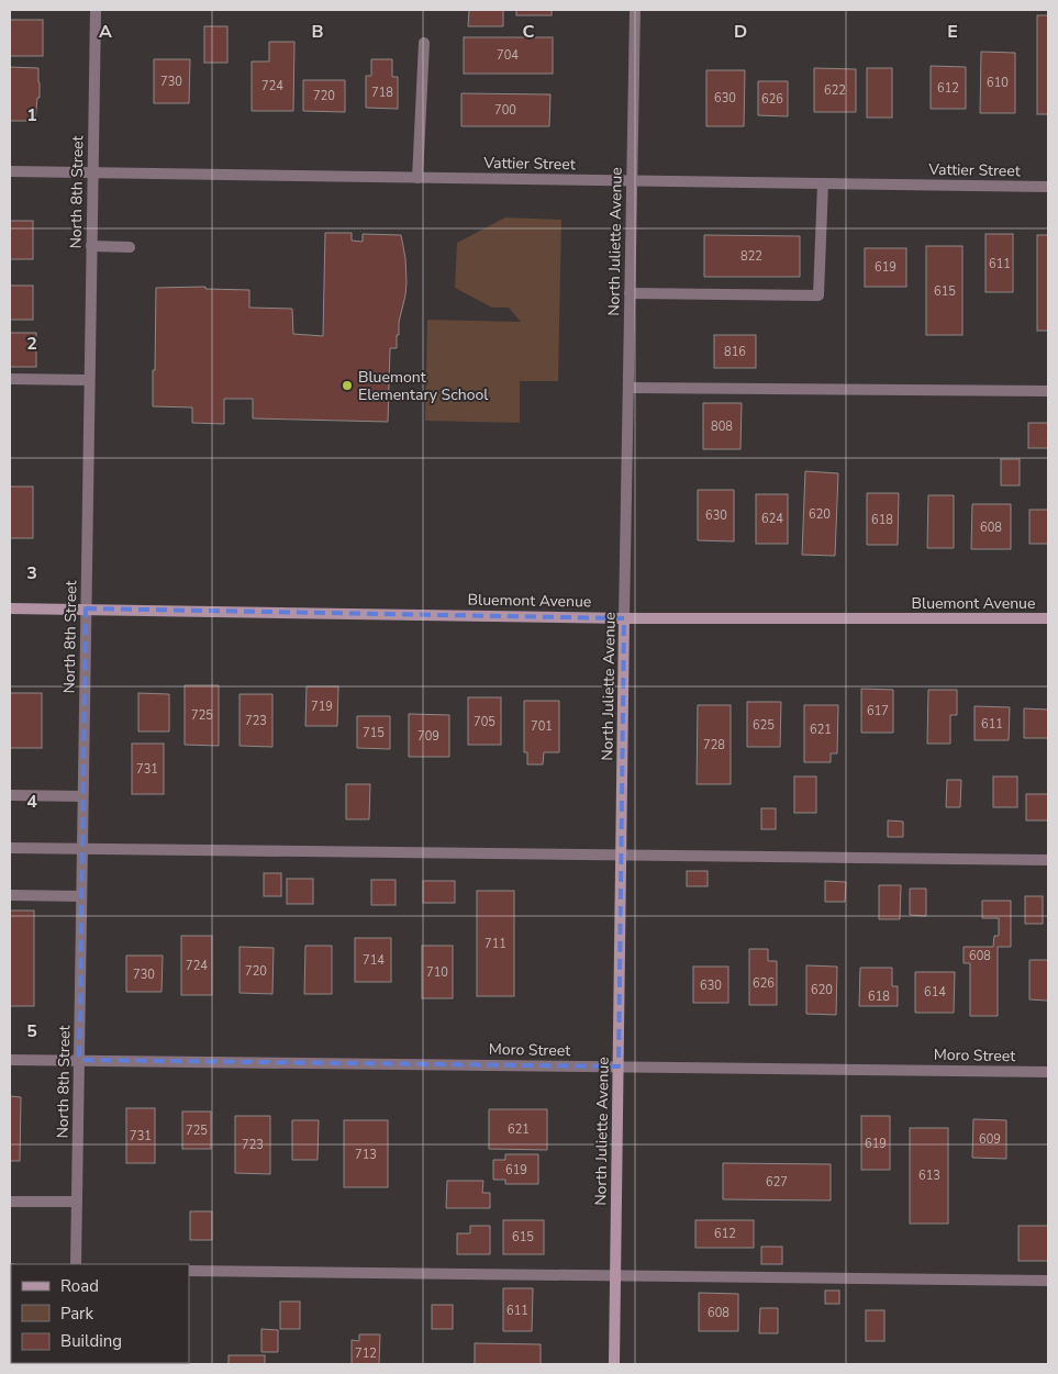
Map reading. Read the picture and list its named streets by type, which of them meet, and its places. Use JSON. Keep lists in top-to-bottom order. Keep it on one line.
{"streets":{"main road":["North Juliette Avenue","Bluemont Avenue"],"street":["Vattier Street","North 8th Street","Moro Street"]},"crossings":[["Vattier Street","North 8th Street"],["Vattier Street","North Juliette Avenue"],["North 8th Street","Bluemont Avenue"],["North 8th Street","Moro Street"],["North Juliette Avenue","Bluemont Avenue"],["North Juliette Avenue","Moro Street"]],"places":["Bluemont Elementary School"],"house_numbers":["704","730","610","724","612","622","718","720","630","626","700","822","611","619","615","816","808","620","630","624","618","608","719","617","725","723","705","611","625","701","621","715","709","728","731","711","608","714","724","720","710","730","626","630","620","614","618","621","725","731","609","619","723","713","619","613","627","612","615","611","608","712"],"legend":["Road","Park","Building"],"grid":{"columns":["A","B","C","D","E"],"rows":["1","2","3","4","5"]}}
